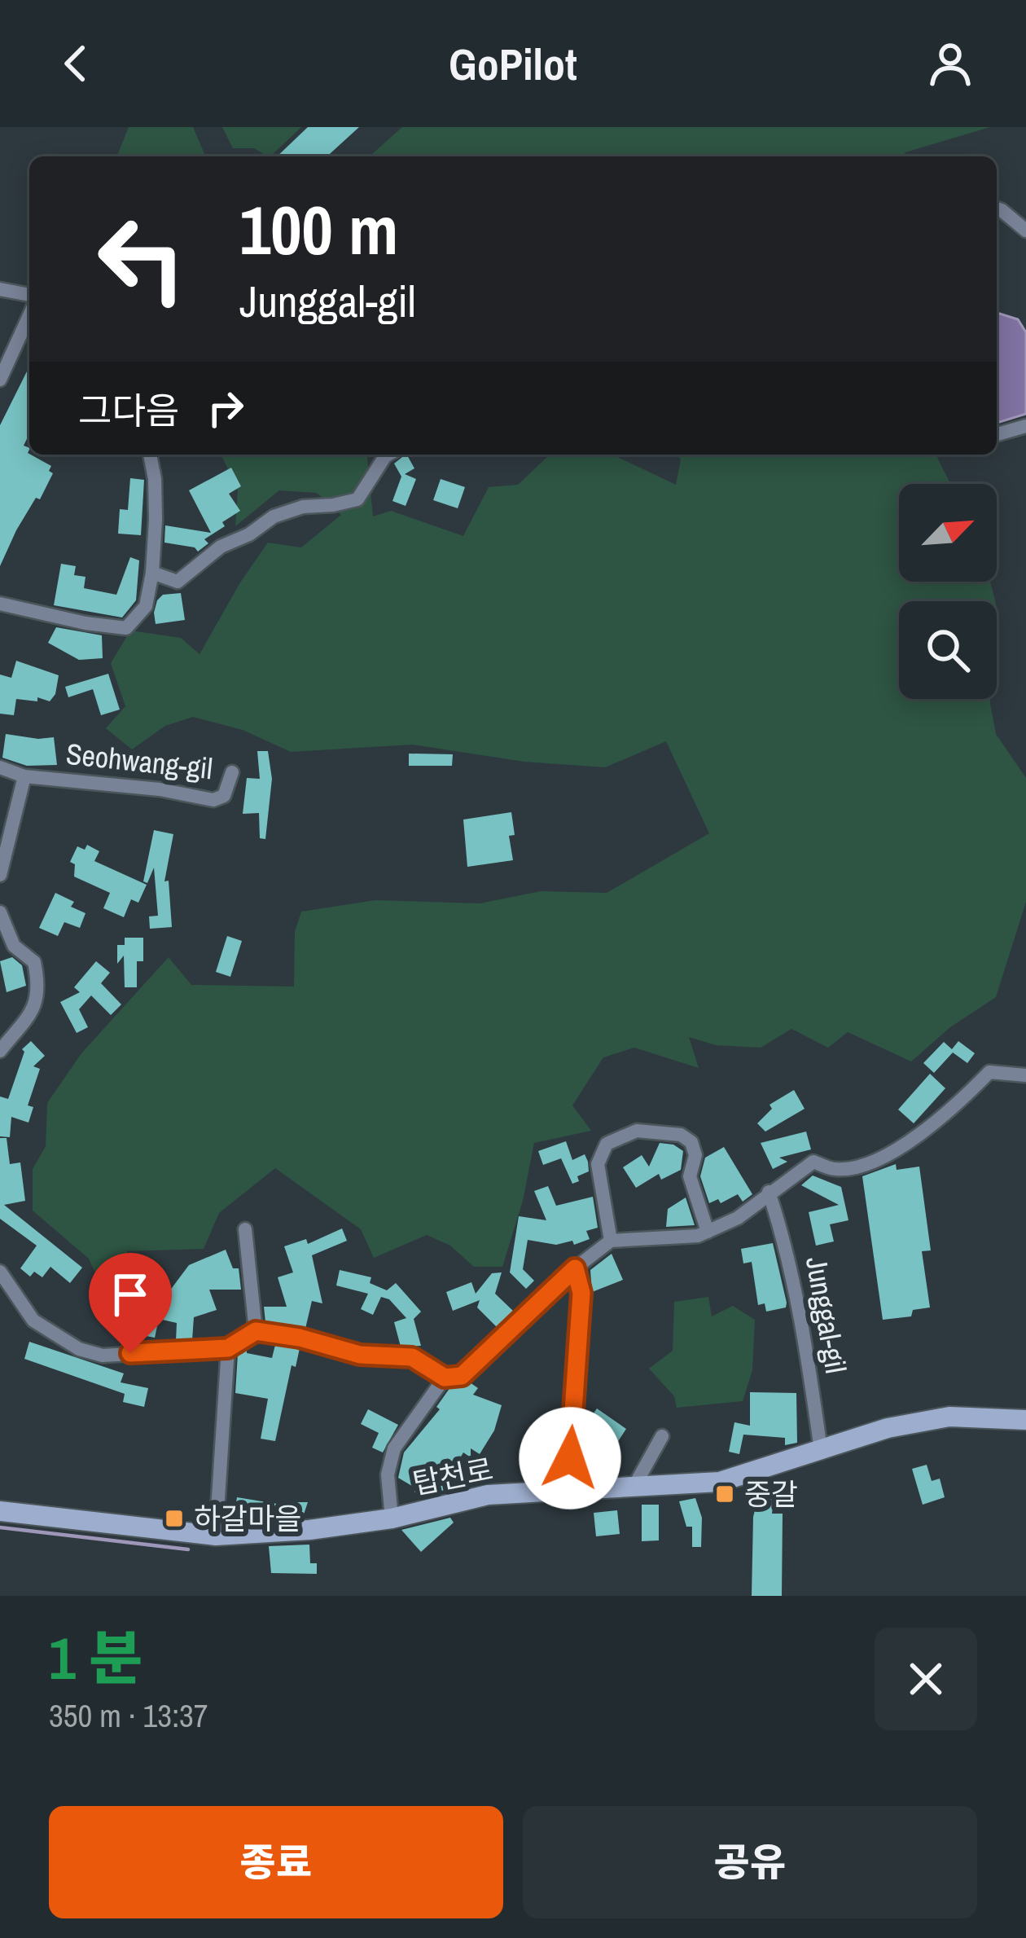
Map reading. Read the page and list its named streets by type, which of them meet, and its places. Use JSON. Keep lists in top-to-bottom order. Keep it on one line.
{"streets":{"main road":["탑천로"],"street":["Seohwang-gil","Junggal-gil"]},"crossings":[["Junggal-gil","탑천로"]],"places":{"transit":["중갈","하갈마을"]},"north":"top right","page":{"header":"GoPilot","turn":["100 m","Junggal-gil"],"then":"그다음","heading":["1 분","350 m · 13:37"],"buttons":["종료","공유"]}}
